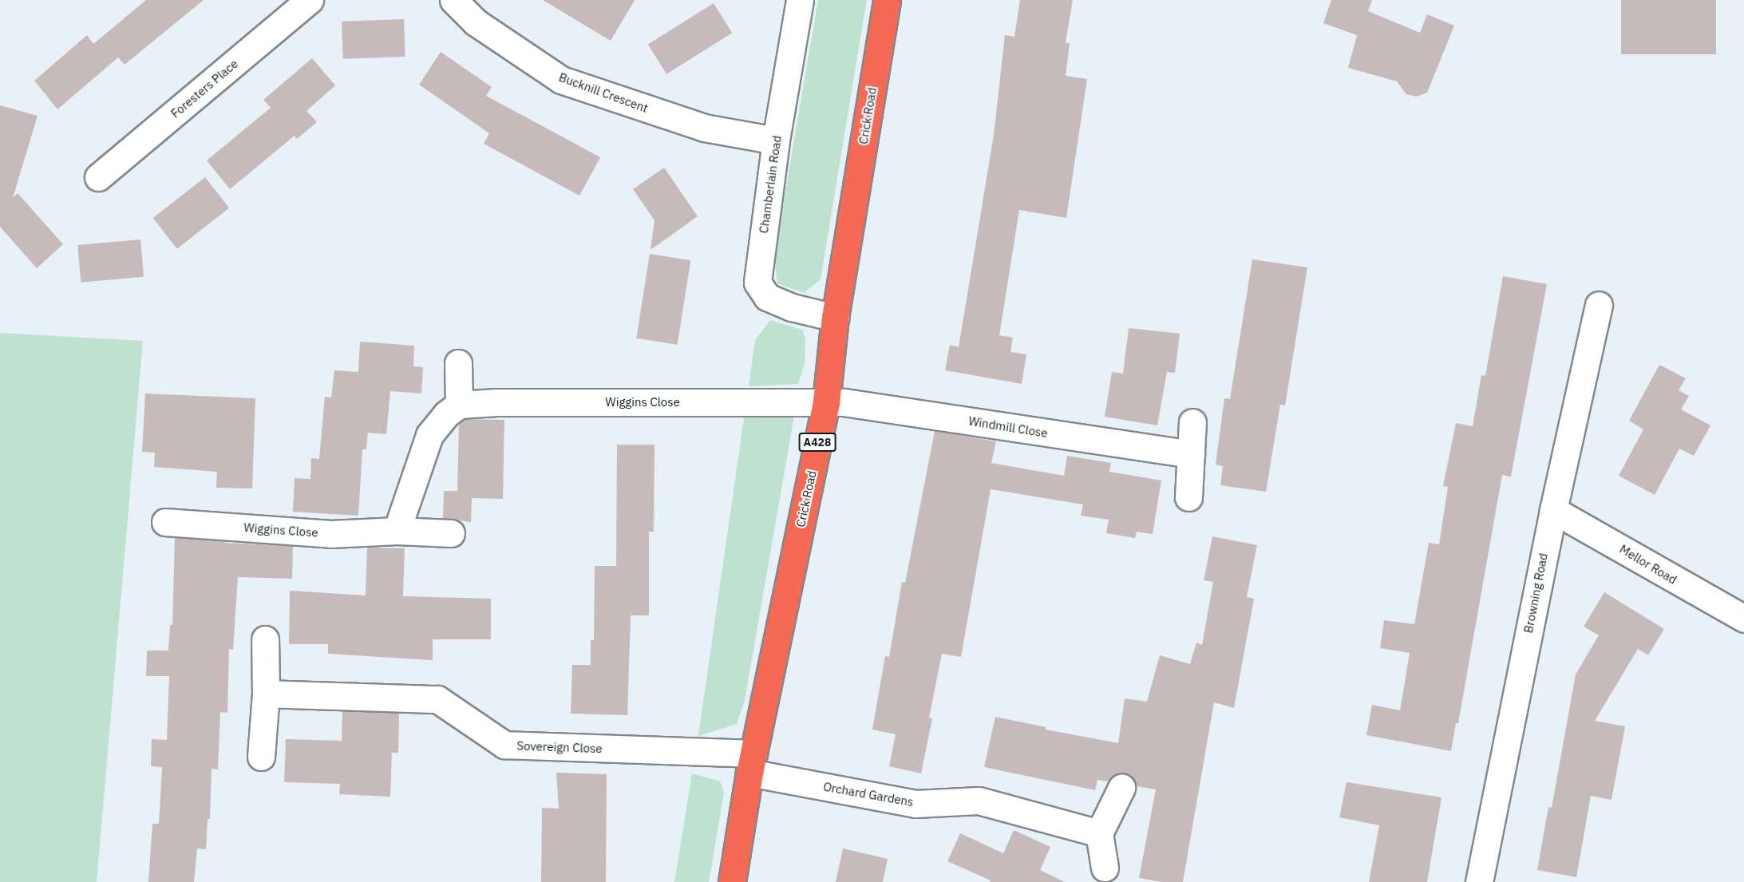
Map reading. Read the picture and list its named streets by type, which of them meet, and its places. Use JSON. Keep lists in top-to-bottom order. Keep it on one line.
{"streets":{"highway":["Crick Road","A428"],"street":["Foresters Place","Bucknill Crescent","Chamberlain Road","Wiggins Close","Windmill Close","Mellor Road","Browning Road","Sovereign Close","Orchard Gardens"]},"crossings":[["Bucknill Crescent","Chamberlain Road"],["Crick Road","Chamberlain Road"],["Crick Road","Wiggins Close"],["Crick Road","Windmill Close"],["Crick Road","Sovereign Close"],["Crick Road","Orchard Gardens"],["Wiggins Close","Windmill Close"],["Mellor Road","Browning Road"],["Sovereign Close","Orchard Gardens"]]}
